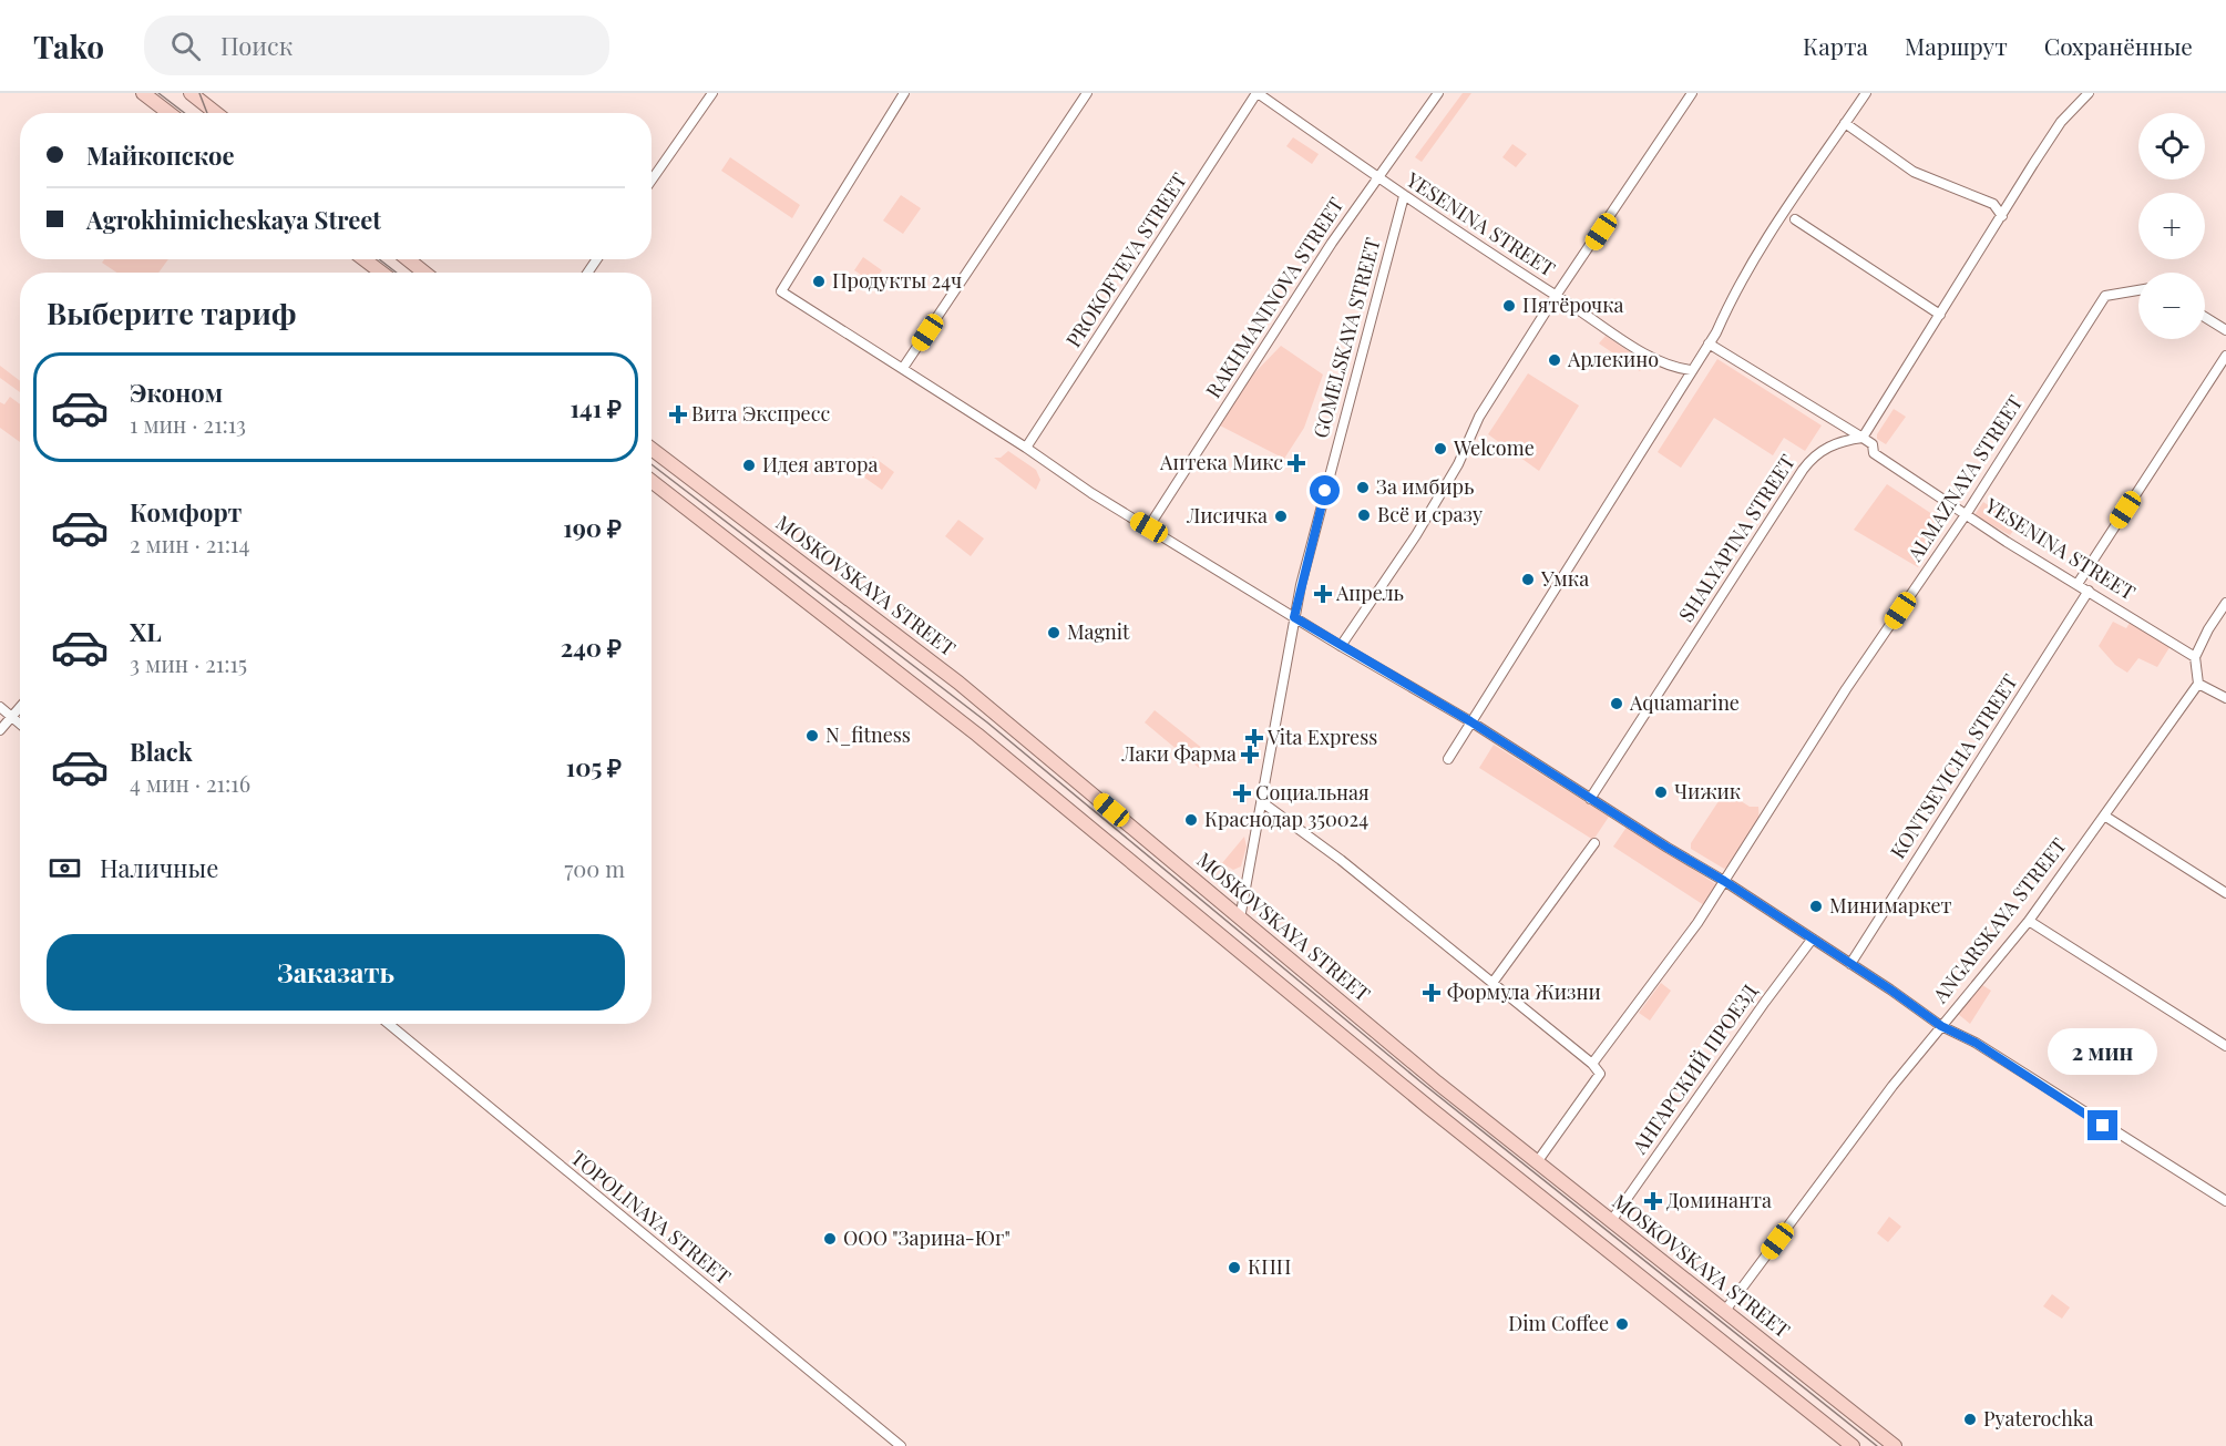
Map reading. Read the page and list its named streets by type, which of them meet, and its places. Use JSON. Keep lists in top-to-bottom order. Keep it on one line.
{"streets":{"street":["YESENINA STREET","PROKOFYEVA STREET","RAKHMANINOVA STREET","GOMELSKAYA STREET","ALMAZNAYA STREET","SHALYAPINA STREET","MOSKOVSKAYA STREET","KONTSEVICHA STREET","ANGARSKAYA STREET","АНГАРСКИЙ ПРОЕЗД","TOPOLINAYA STREET"]},"crossings":[["YESENINA STREET","PROKOFYEVA STREET"],["YESENINA STREET","RAKHMANINOVA STREET"],["YESENINA STREET","GOMELSKAYA STREET"],["YESENINA STREET","ALMAZNAYA STREET"],["YESENINA STREET","SHALYAPINA STREET"],["YESENINA STREET","KONTSEVICHA STREET"],["GOMELSKAYA STREET","MOSKOVSKAYA STREET"],["MOSKOVSKAYA STREET","ANGARSKAYA STREET"],["MOSKOVSKAYA STREET","АНГАРСКИЙ ПРОЕЗД"]],"places":{"other":["Продукты 24ч","Пятёрочка","Арлекино","Welcome","Идея автора","За имбирь","Всё и сразу","Лисичка","Умка","Magnit","Aquamarine","N_fitness","Чижик","Краснодар 350024","Минимаркет","ООО \"Зарина-Юг\"","КПП","Dim Coffee","Pyaterochka"],"health":["Вита Экспресс","Аптека Микс","Апрель","Vita Express","Лаки Фарма","Социальная","Формула Жизни","Доминанта"]},"page":{"header":"Tako","search":"Поиск","nav":["Карта","Маршрут","Сохранённые"],"map_buttons":["+","−"],"banner":["Майкопское","Agrokhimicheskaya Street"],"heading":"Выберите тариф","list":[{"name":"Эконом","note":"1 мин · 21:13","value":"141 ₽"},{"name":"Комфорт","note":"2 мин · 21:14","value":"190 ₽"},{"name":"XL","note":"3 мин · 21:15","value":"240 ₽"},{"name":"Black","note":"4 мин · 21:16","value":"105 ₽"}],"pay":["Наличные","700 m"],"buttons":"Заказать","bubble":"2 мин"}}
